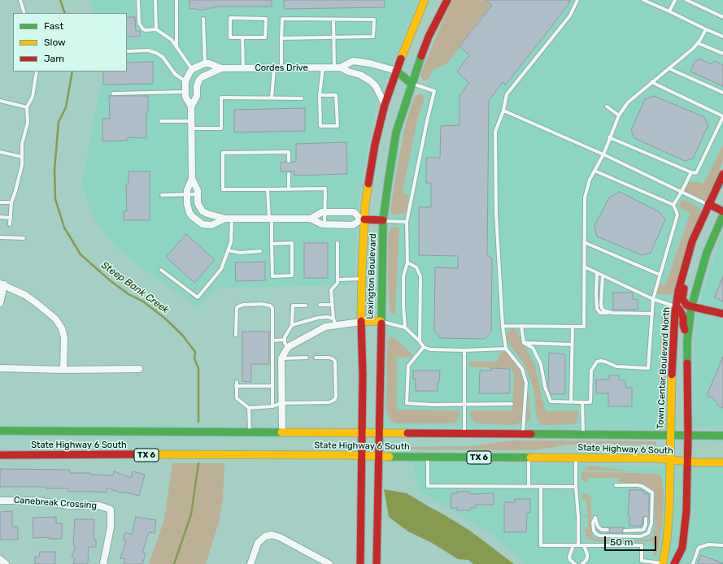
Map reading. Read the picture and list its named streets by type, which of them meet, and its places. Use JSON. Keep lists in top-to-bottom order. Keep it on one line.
{"streets":{"main road":["Lexington Boulevard","Town Center Boulevard North","State Highway 6 South","TX 6"],"street":["Cordes Drive","Canebreak Crossing"]},"crossings":[["Cordes Drive","Lexington Boulevard"],["Lexington Boulevard","State Highway 6 South"],["Town Center Boulevard North","State Highway 6 South"]],"water":["Steep Bank Creek"],"legend":["Fast","Slow","Jam"],"scale_bar":"50 m"}
